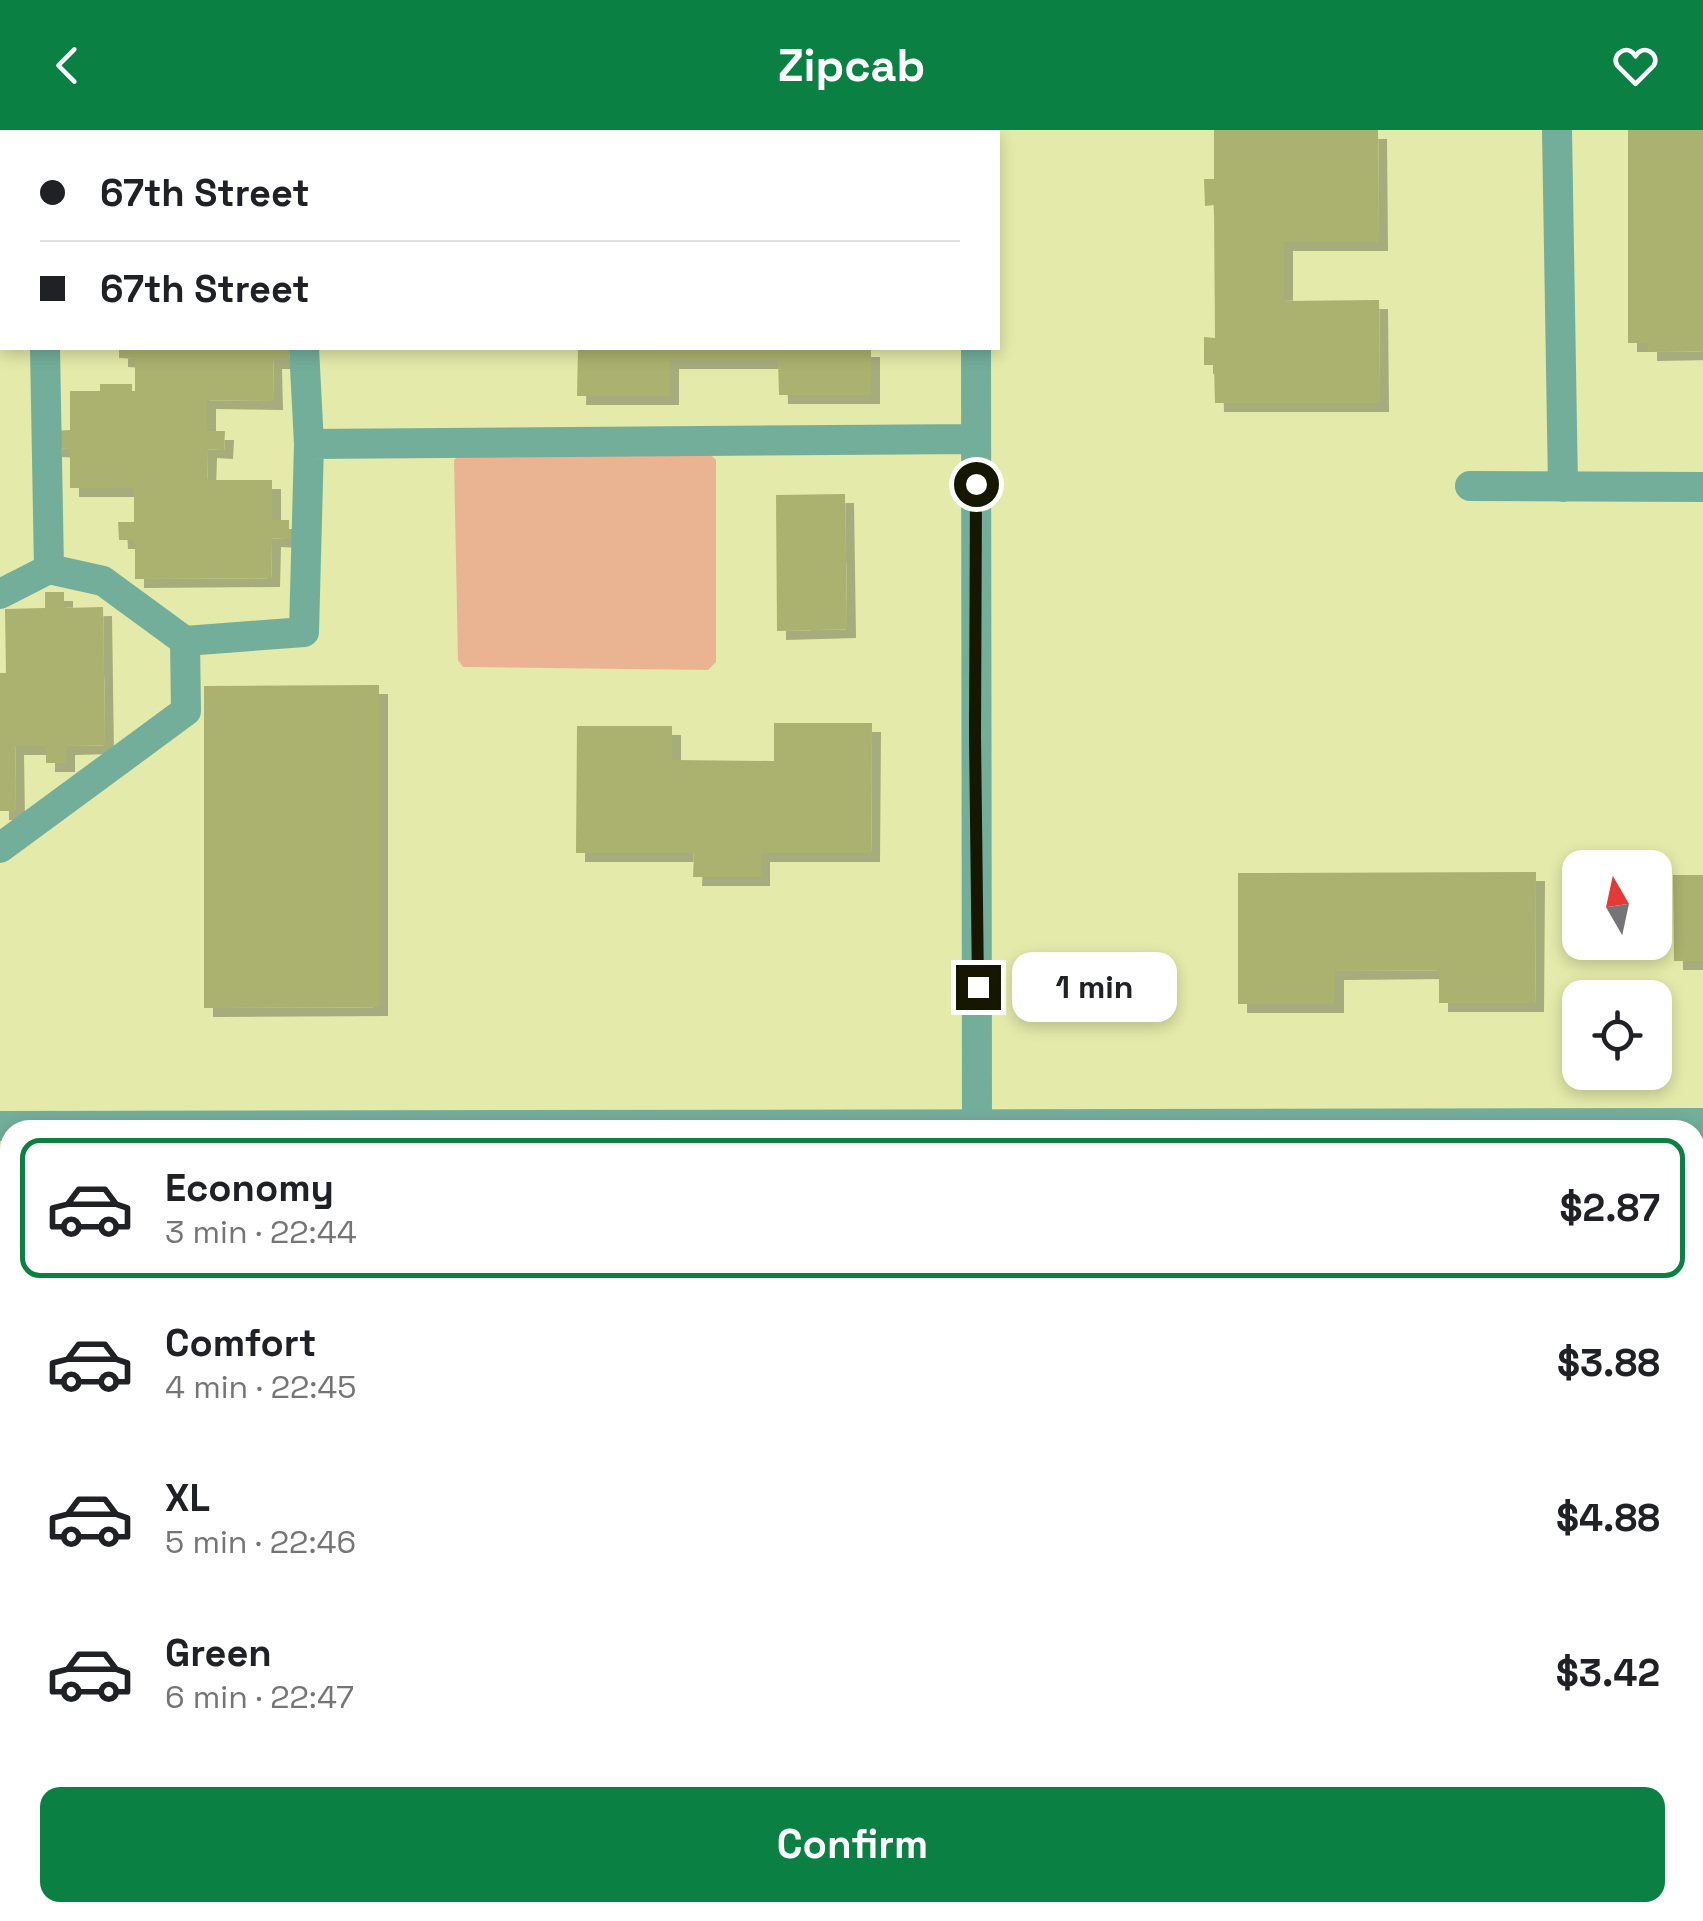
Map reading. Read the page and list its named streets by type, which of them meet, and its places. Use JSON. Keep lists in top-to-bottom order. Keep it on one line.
{"north":"top","page":{"header":"Zipcab","banner":["67th Street","67th Street"],"bubble":"1 min","list":[{"name":"Economy","note":"3 min · 22:44","value":"$2.87"},{"name":"Comfort","note":"4 min · 22:45","value":"$3.88"},{"name":"XL","note":"5 min · 22:46","value":"$4.88"},{"name":"Green","note":"6 min · 22:47","value":"$3.42"}],"buttons":"Confirm"}}
